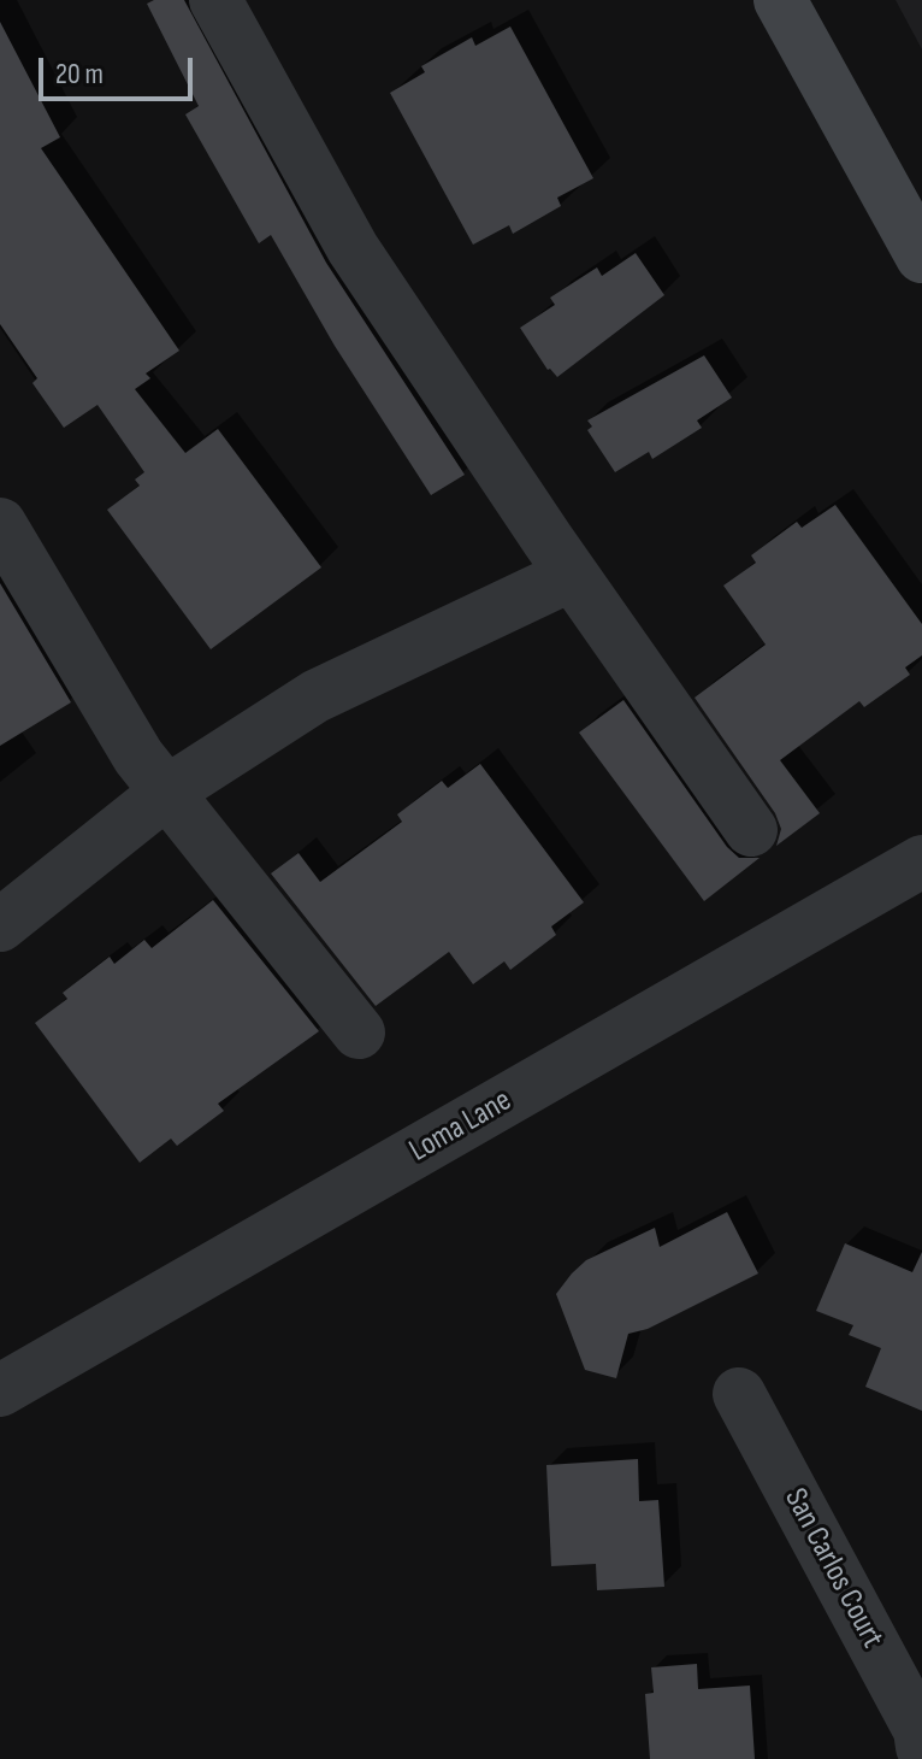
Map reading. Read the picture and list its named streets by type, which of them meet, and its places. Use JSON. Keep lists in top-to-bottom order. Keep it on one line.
{"streets":{"street":["Loma Lane","San Carlos Court"]},"scale_bar":"20 m"}
